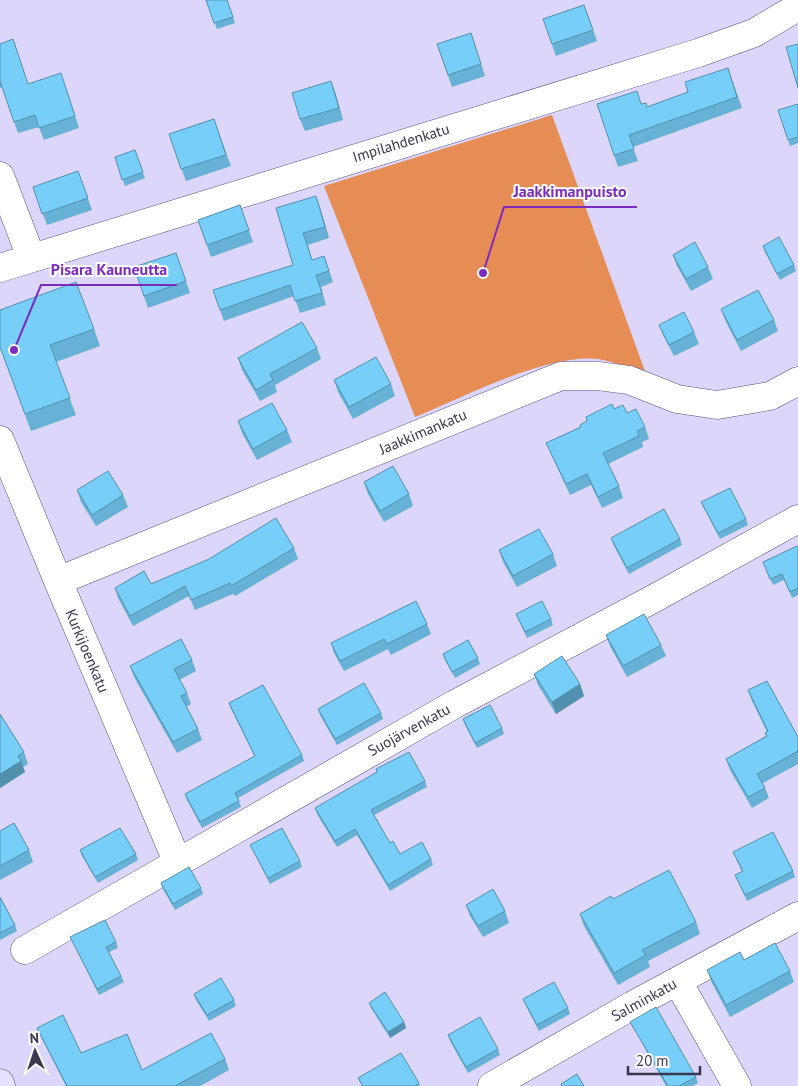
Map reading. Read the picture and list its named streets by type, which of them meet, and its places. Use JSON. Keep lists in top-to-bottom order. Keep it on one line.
{"streets":{"street":["Impilahdenkatu","Jaakkimankatu","Kurkijoenkatu","Suojärvenkatu","Salminkatu"]},"crossings":[["Jaakkimankatu","Kurkijoenkatu"],["Kurkijoenkatu","Suojärvenkatu"]],"places":["Jaakkimanpuisto","Pisara Kauneutta"],"scale_bar":"20 m","north":"top"}
